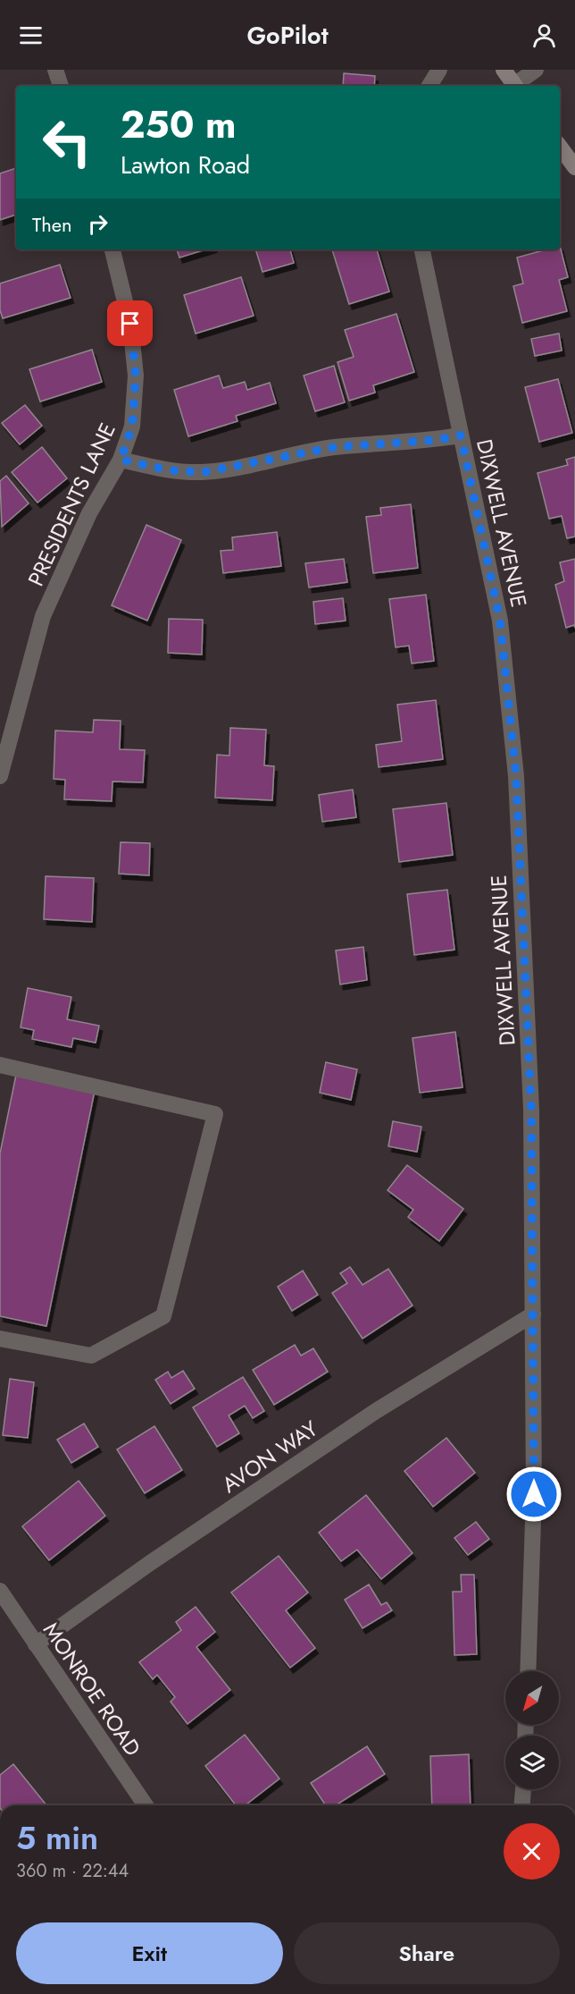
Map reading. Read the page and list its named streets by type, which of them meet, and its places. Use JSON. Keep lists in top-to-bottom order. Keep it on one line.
{"streets":{"street":["PRESIDENTS LANE","DIXWELL AVENUE","AVON WAY","MONROE ROAD"]},"crossings":[["DIXWELL AVENUE","AVON WAY"],["AVON WAY","MONROE ROAD"]],"north":"bottom left","page":{"header":"GoPilot","turn":["250 m","Lawton Road"],"then":"Then","heading":["5 min","360 m · 22:44"],"buttons":["Exit","Share"]}}
